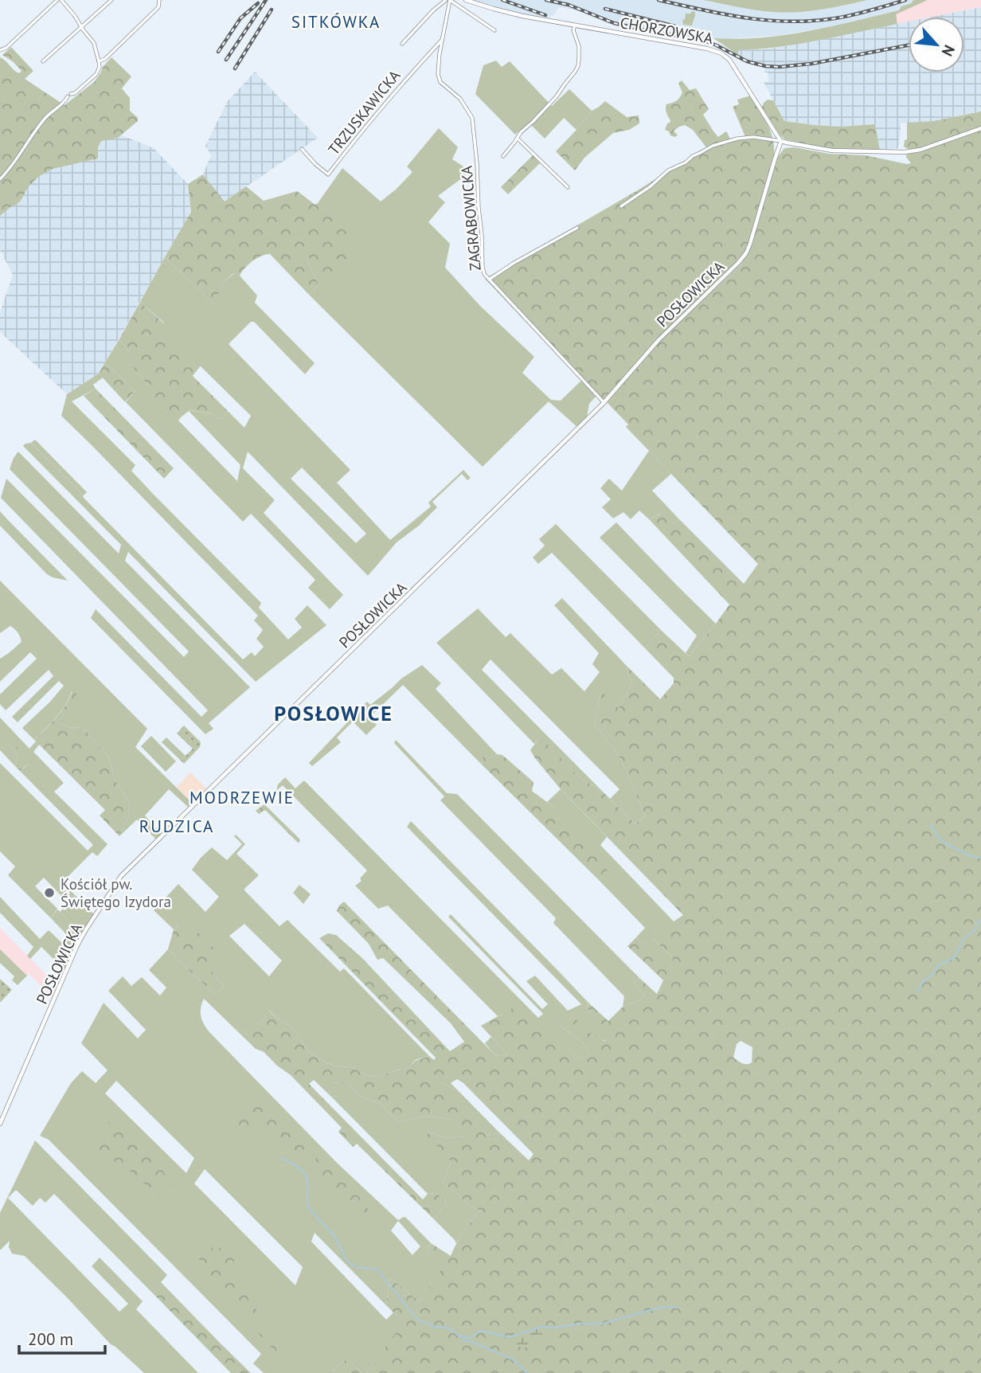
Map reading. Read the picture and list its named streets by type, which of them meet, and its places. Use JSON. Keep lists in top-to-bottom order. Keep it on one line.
{"streets":{"street":["CHORZOWSKA","TRZUSKAWICKA","ZAGRABOWICKA","POSŁOWICKA"]},"crossings":[["CHORZOWSKA","POSŁOWICKA"],["TRZUSKAWICKA","ZAGRABOWICKA"],["ZAGRABOWICKA","POSŁOWICKA"]],"districts":["SITKÓWKA","POSŁOWICE","MODRZEWIE","RUDZICA"],"places":["Kościół pw. Świętego Izydora"],"scale_bar":"200 m","north":"bottom right"}
